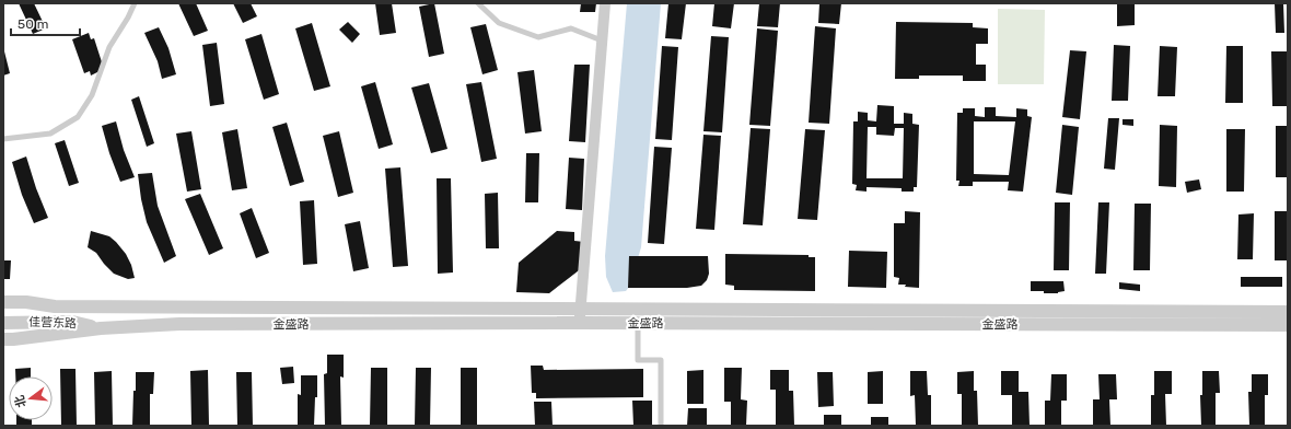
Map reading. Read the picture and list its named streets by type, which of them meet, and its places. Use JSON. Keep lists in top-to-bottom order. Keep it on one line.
{"streets":{"street":["佳营东路","金盛路"]},"crossings":[["佳营东路","金盛路"]],"scale_bar":"50 m","north":"left"}
